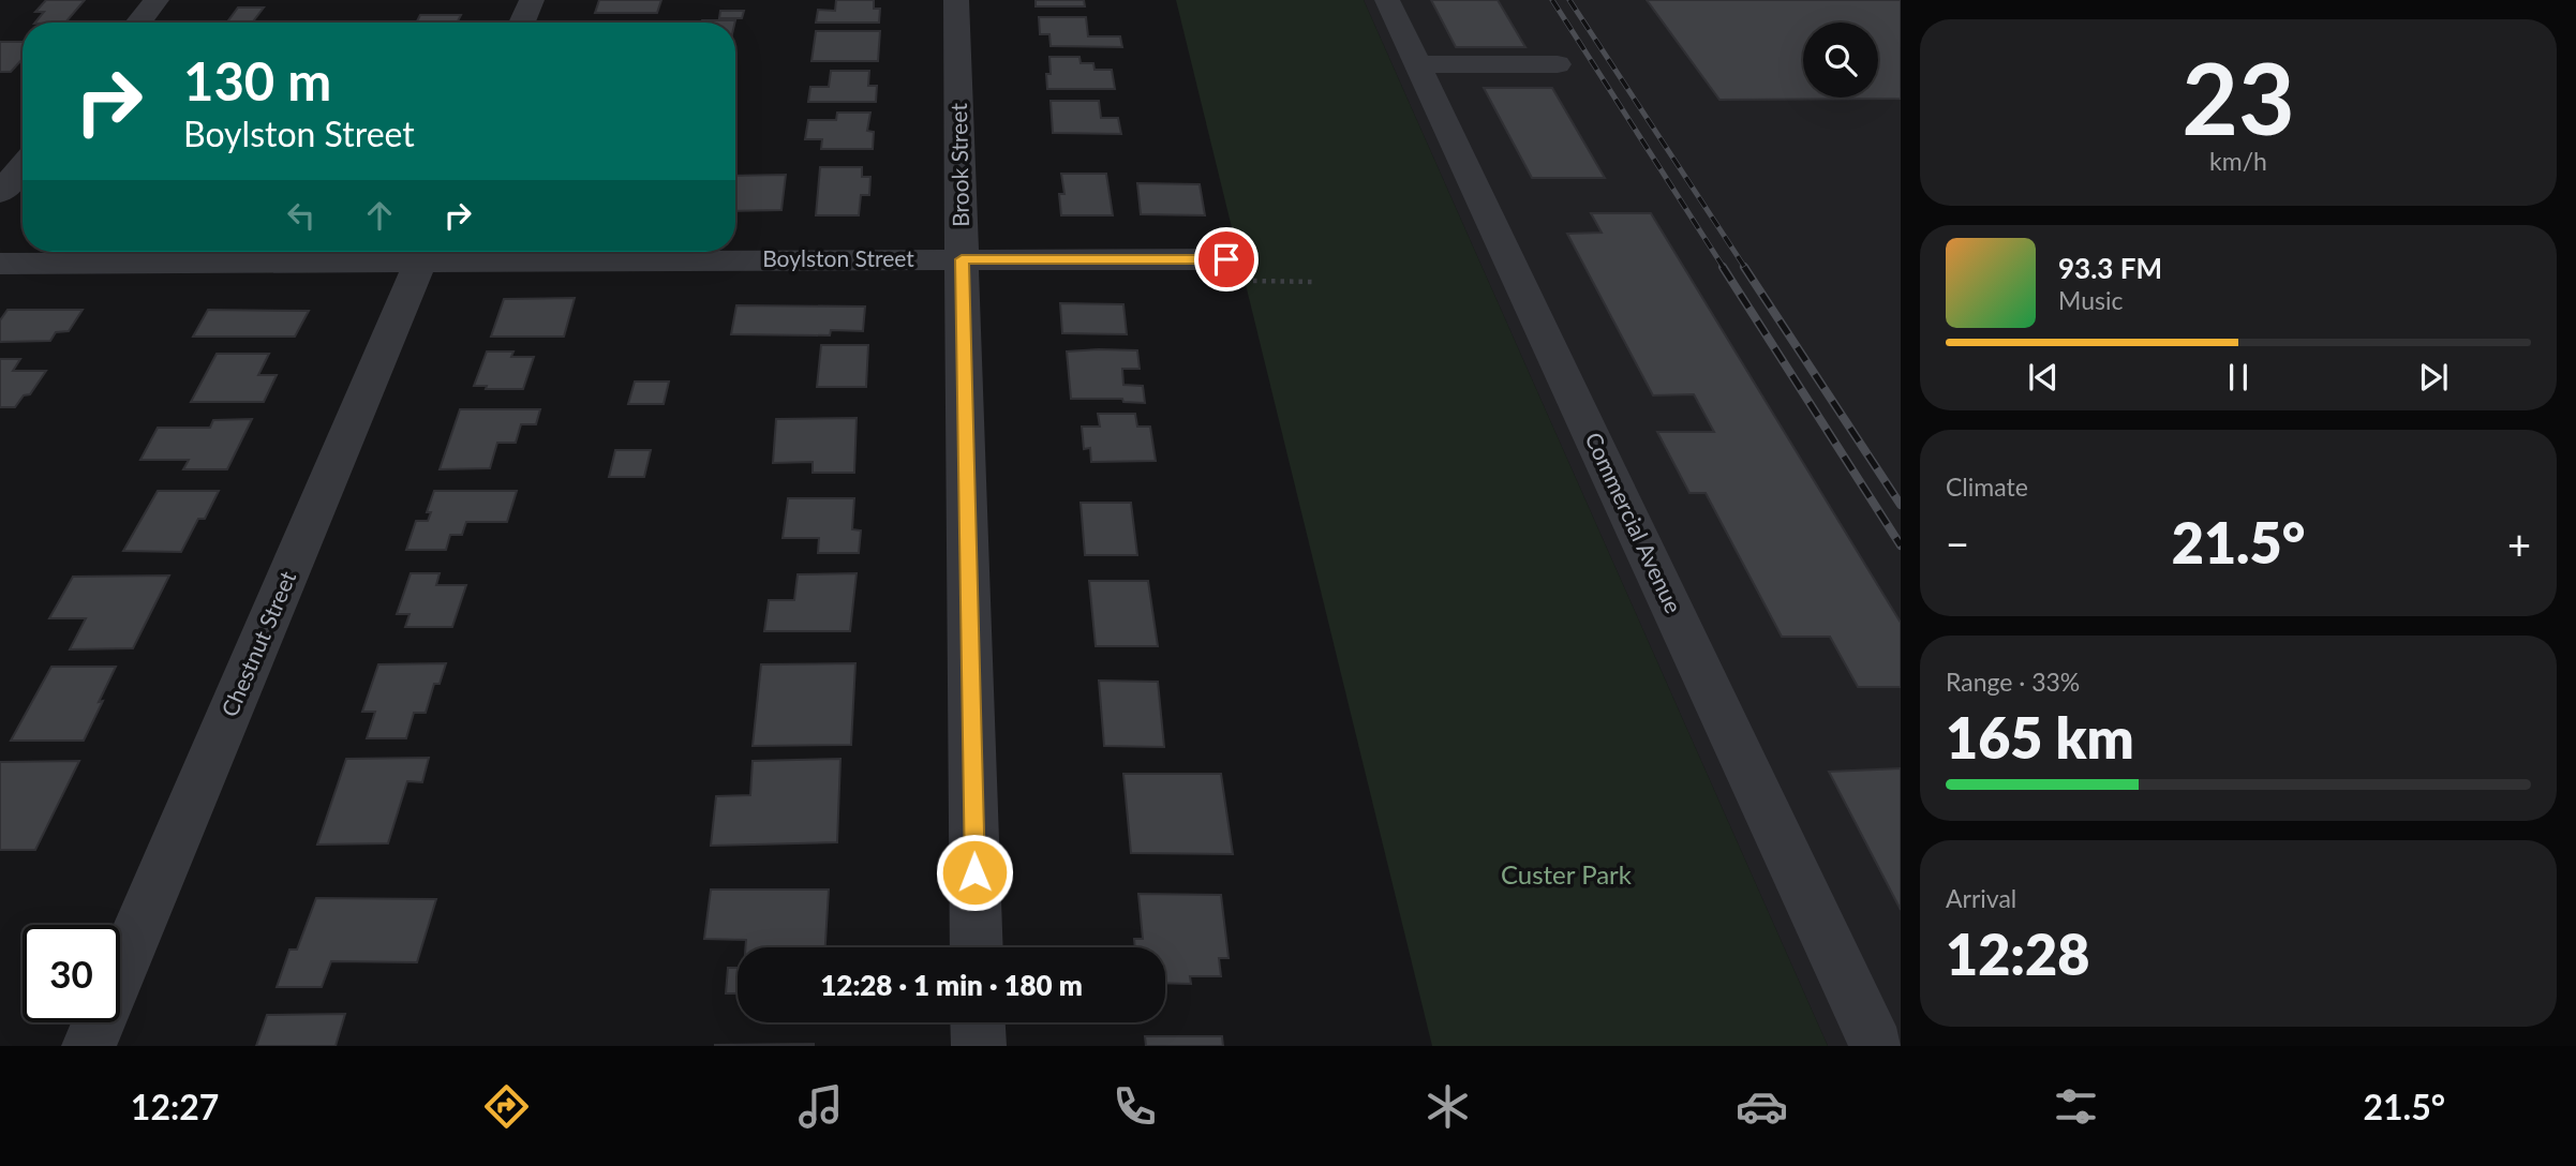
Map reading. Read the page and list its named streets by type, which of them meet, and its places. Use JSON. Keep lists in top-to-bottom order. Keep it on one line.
{"streets":{"street":["Brook Street","Boylston Street","Commercial Avenue","Chestnut Street"]},"crossings":[["Brook Street","Boylston Street"],["Boylston Street","Chestnut Street"]],"parks":["Custer Park"],"page":{"tile":[["23","km/h"],"Climate",["Range · 33%","165 km"],["Arrival","12:28"]],"turn":["130 m","Boylston Street"],"song":["93.3 FM","Music"],"heat":["−","21.5°","+"],"limit":"30","trip":"12:28 · 1 min · 180 m","tabs":["12:27","21.5°"]}}
